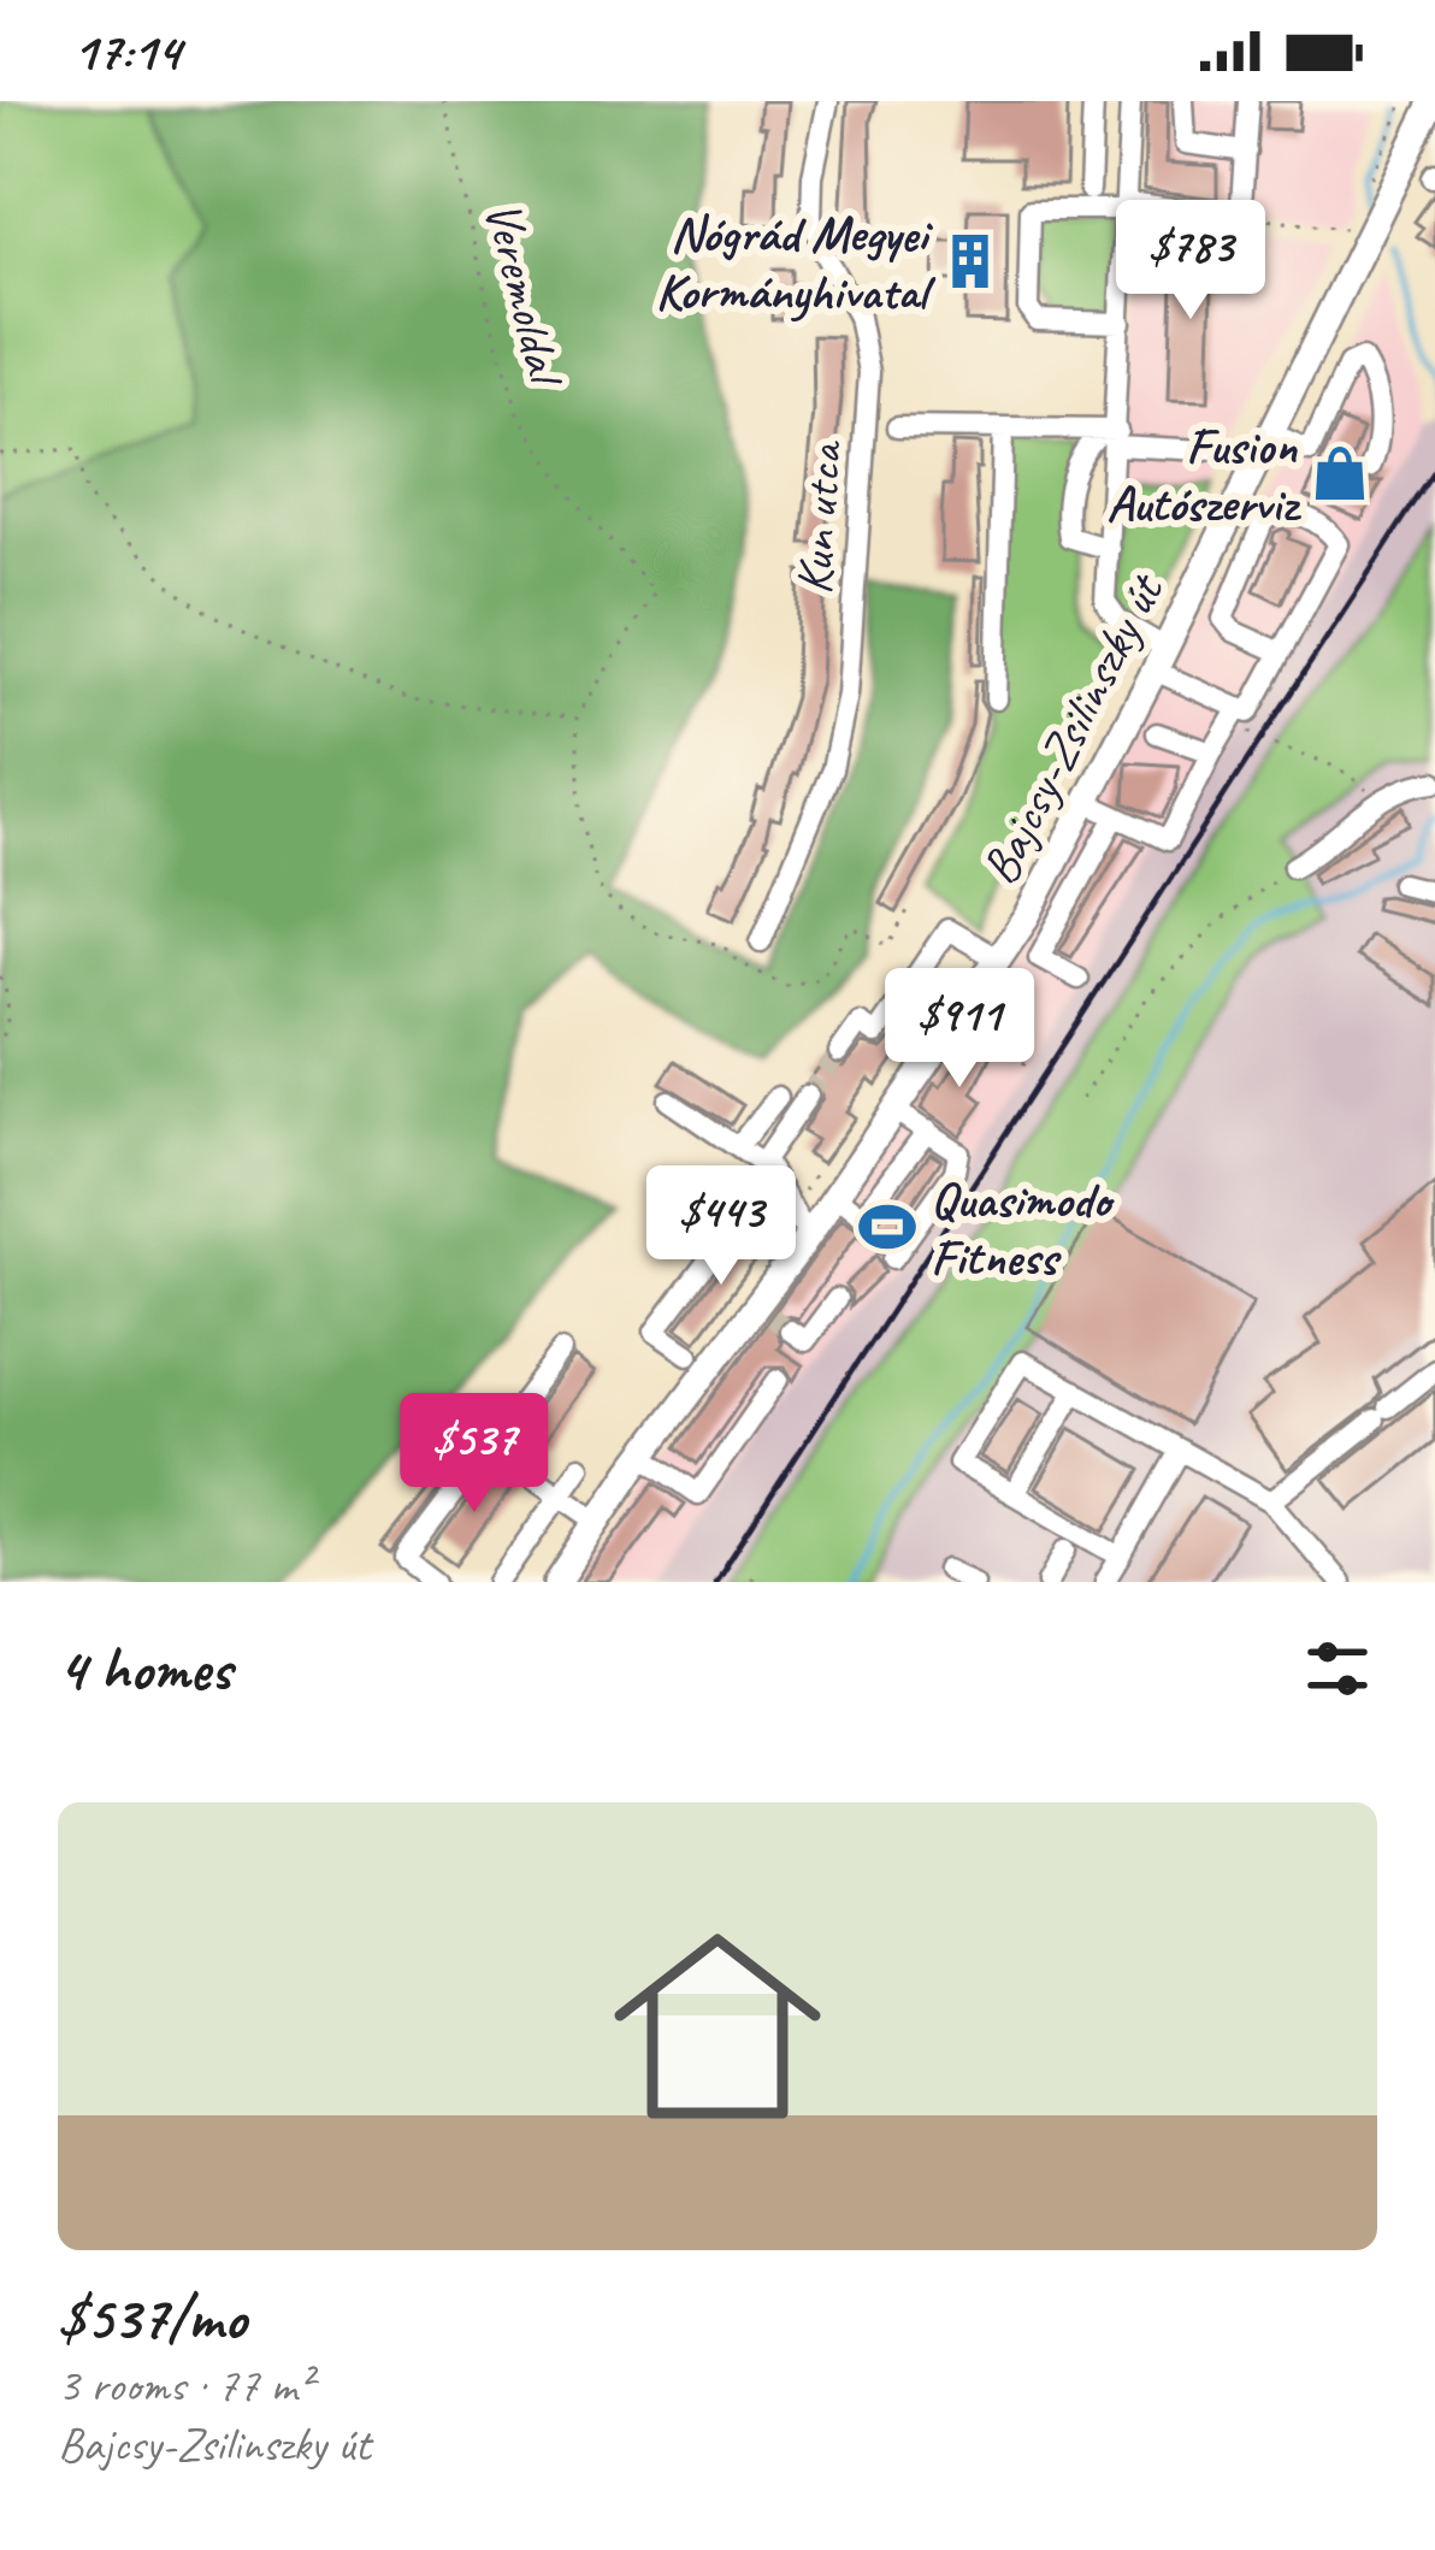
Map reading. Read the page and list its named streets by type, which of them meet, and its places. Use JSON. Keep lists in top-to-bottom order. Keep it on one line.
{"streets":{"main road":["Bajcsy-Zsilinszky út"],"street":["Kun utca"],"path":["Veremoldal"]},"places":{"building":["Nógrád Megyei Kormányhivatal"],"shop":["Fusion Autószerviz"],"sports":["Quasimodo Fitness"]},"page":{"status":"17:14","price":["$783","$911","$443","$537"],"heading":"4 homes","list":[{"name":"$537/mo","note":"3 rooms · 77 m² · Bajcsy-Zsilinszky út"}]}}
